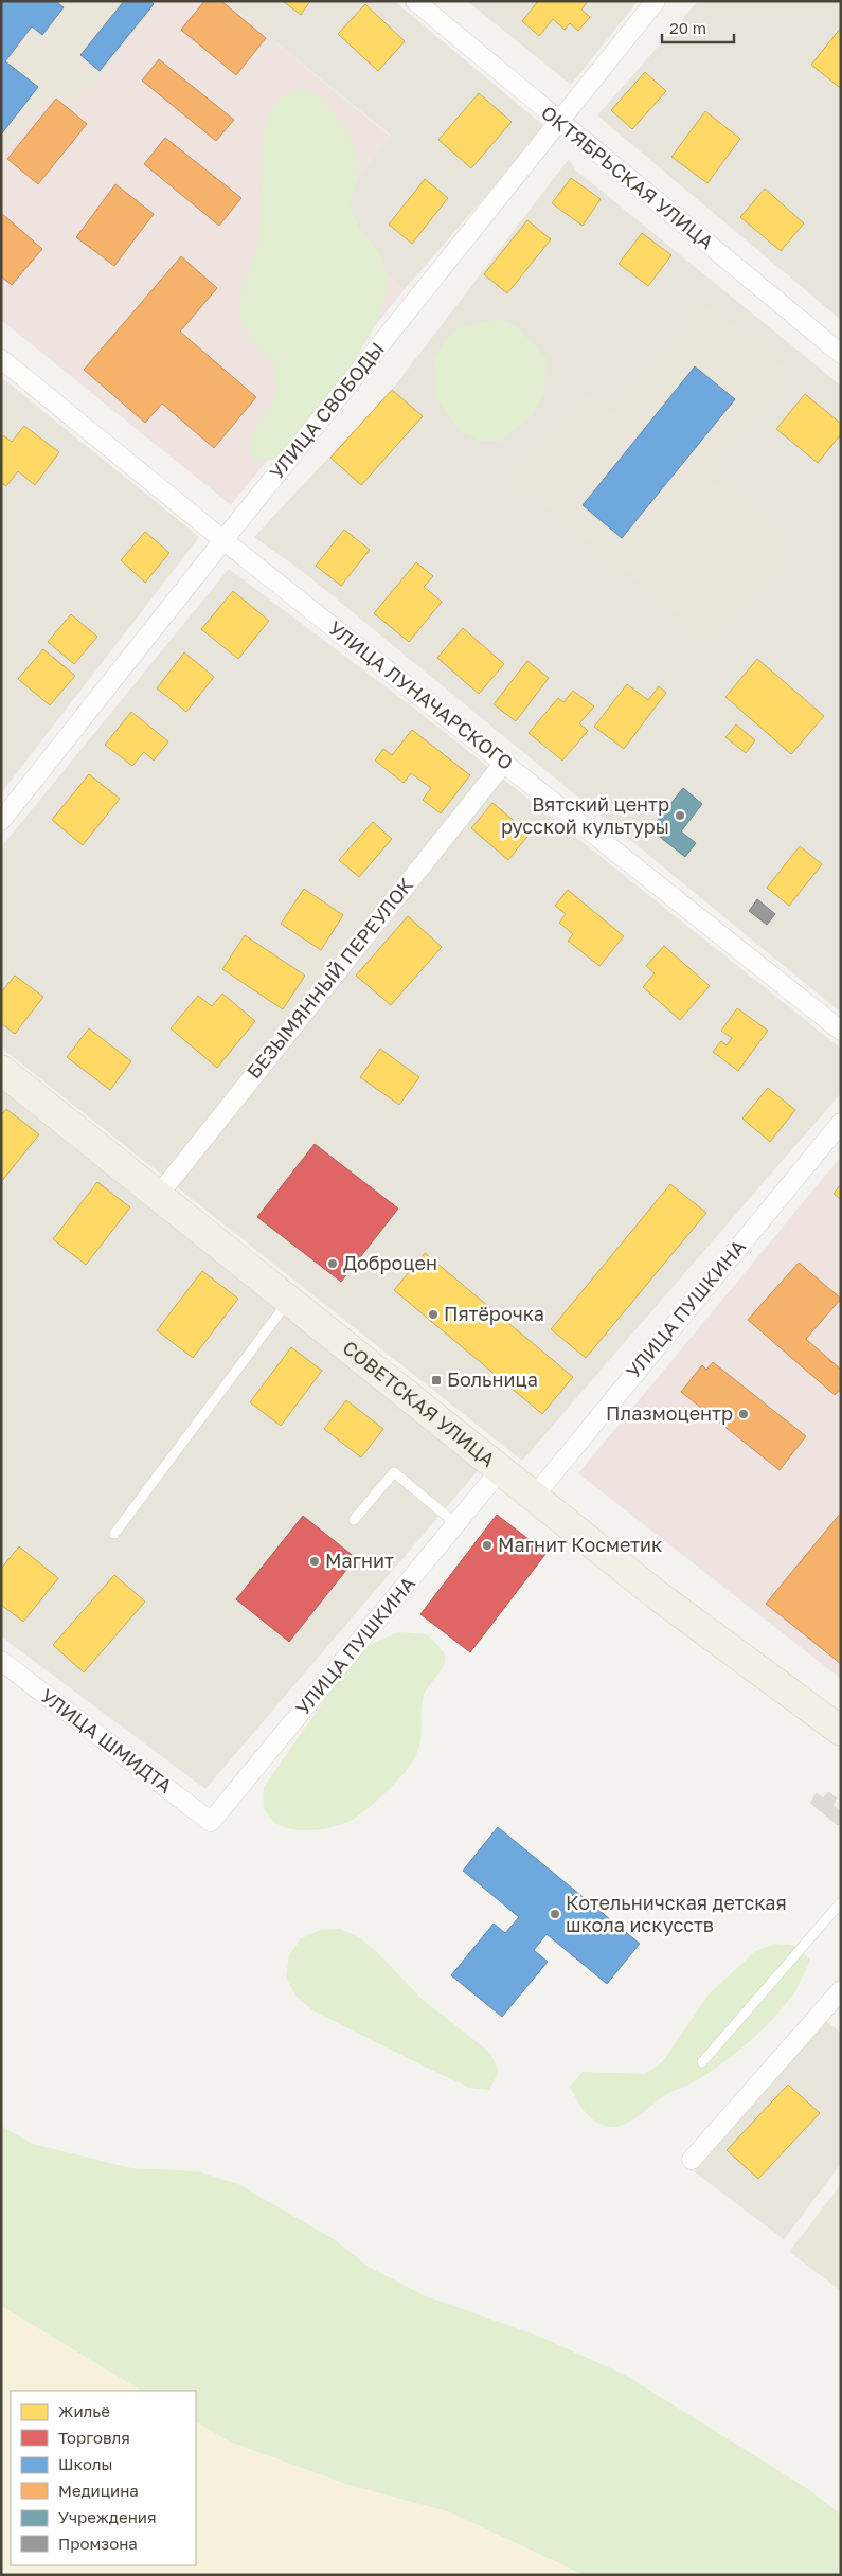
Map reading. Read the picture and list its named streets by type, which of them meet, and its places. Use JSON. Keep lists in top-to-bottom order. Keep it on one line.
{"streets":{"main road":["СОВЕТСКАЯ УЛИЦА"],"street":["ОКТЯБРЬСКАЯ УЛИЦА","УЛИЦА СВОБОДЫ","УЛИЦА ЛУНАЧАРСКОГО","БЕЗЫМЯННЫЙ ПЕРЕУЛОК","УЛИЦА ПУШКИНА","УЛИЦА ШМИДТА"]},"crossings":[["ОКТЯБРЬСКАЯ УЛИЦА","УЛИЦА СВОБОДЫ"],["УЛИЦА СВОБОДЫ","УЛИЦА ЛУНАЧАРСКОГО"],["УЛИЦА ЛУНАЧАРСКОГО","БЕЗЫМЯННЫЙ ПЕРЕУЛОК"],["БЕЗЫМЯННЫЙ ПЕРЕУЛОК","СОВЕТСКАЯ УЛИЦА"],["УЛИЦА ПУШКИНА","СОВЕТСКАЯ УЛИЦА"],["УЛИЦА ПУШКИНА","УЛИЦА ШМИДТА"]],"places":{"other":["Вятский центр русской культуры","Доброцен","Пятёрочка","Плазмоцентр","Магнит Косметик","Магнит","Котельничская детская школа искусств"],"transit":["Больница"]},"legend":["Жильё","Торговля","Школы","Медицина","Учреждения","Промзона"],"scale_bar":"20 m"}
